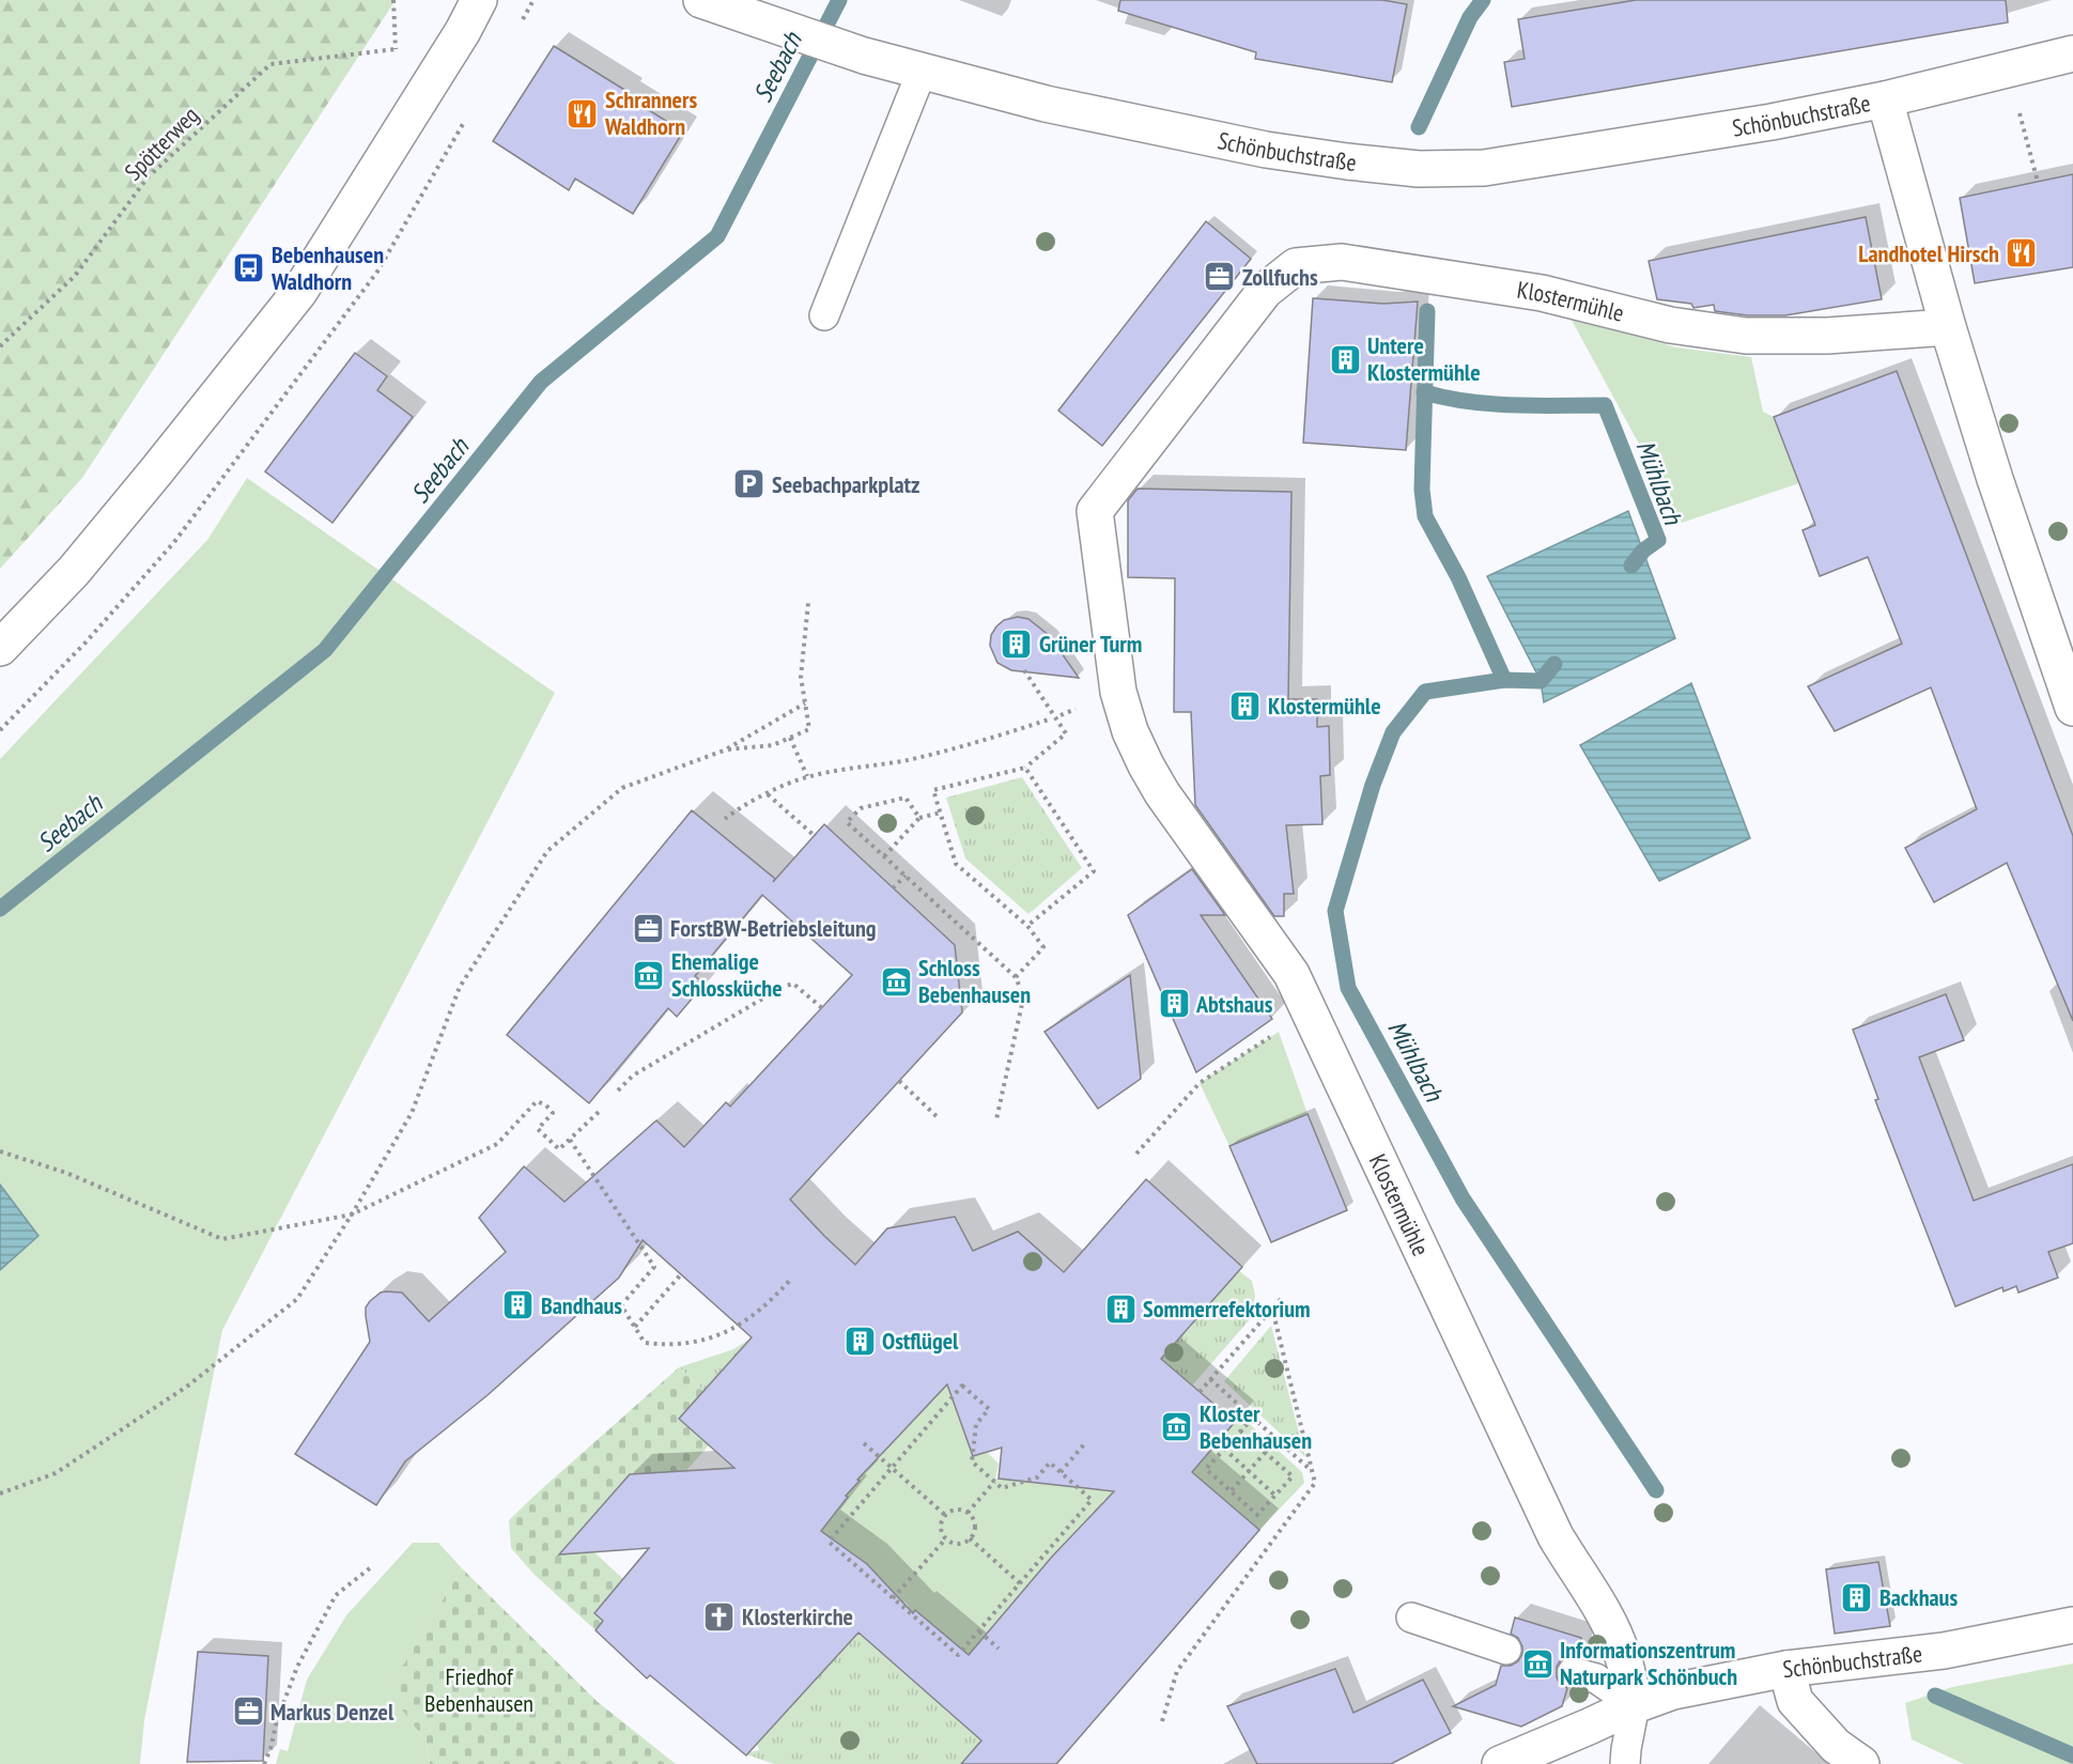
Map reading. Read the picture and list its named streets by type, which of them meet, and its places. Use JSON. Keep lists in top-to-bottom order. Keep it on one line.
{"streets":{"street":["Schönbuchstraße","Klostermühle"],"path":["Spötterweg"]},"crossings":[["Schönbuchstraße","Klostermühle"]],"water":["Seebach","Mühlbach"],"parks":["Friedhof Bebenhausen"],"places":{"restaurant":["Schranners Waldhorn","Landhotel Hirsch"],"bus stop":["Bebenhausen Waldhorn"],"office":["Zollfuchs","ForstBW-Betriebsleitung","Markus Denzel"],"building":["Untere Klostermühle","Grüner Turm","Klostermühle","Abtshaus","Bandhaus","Sommerrefektorium","Ostflügel","Backhaus"],"parking":["Seebachparkplatz"],"museum":["Ehemalige Schlossküche","Schloss Bebenhausen","Kloster Bebenhausen","Informationszentrum Naturpark Schönbuch"],"church":["Klosterkirche"]}}
